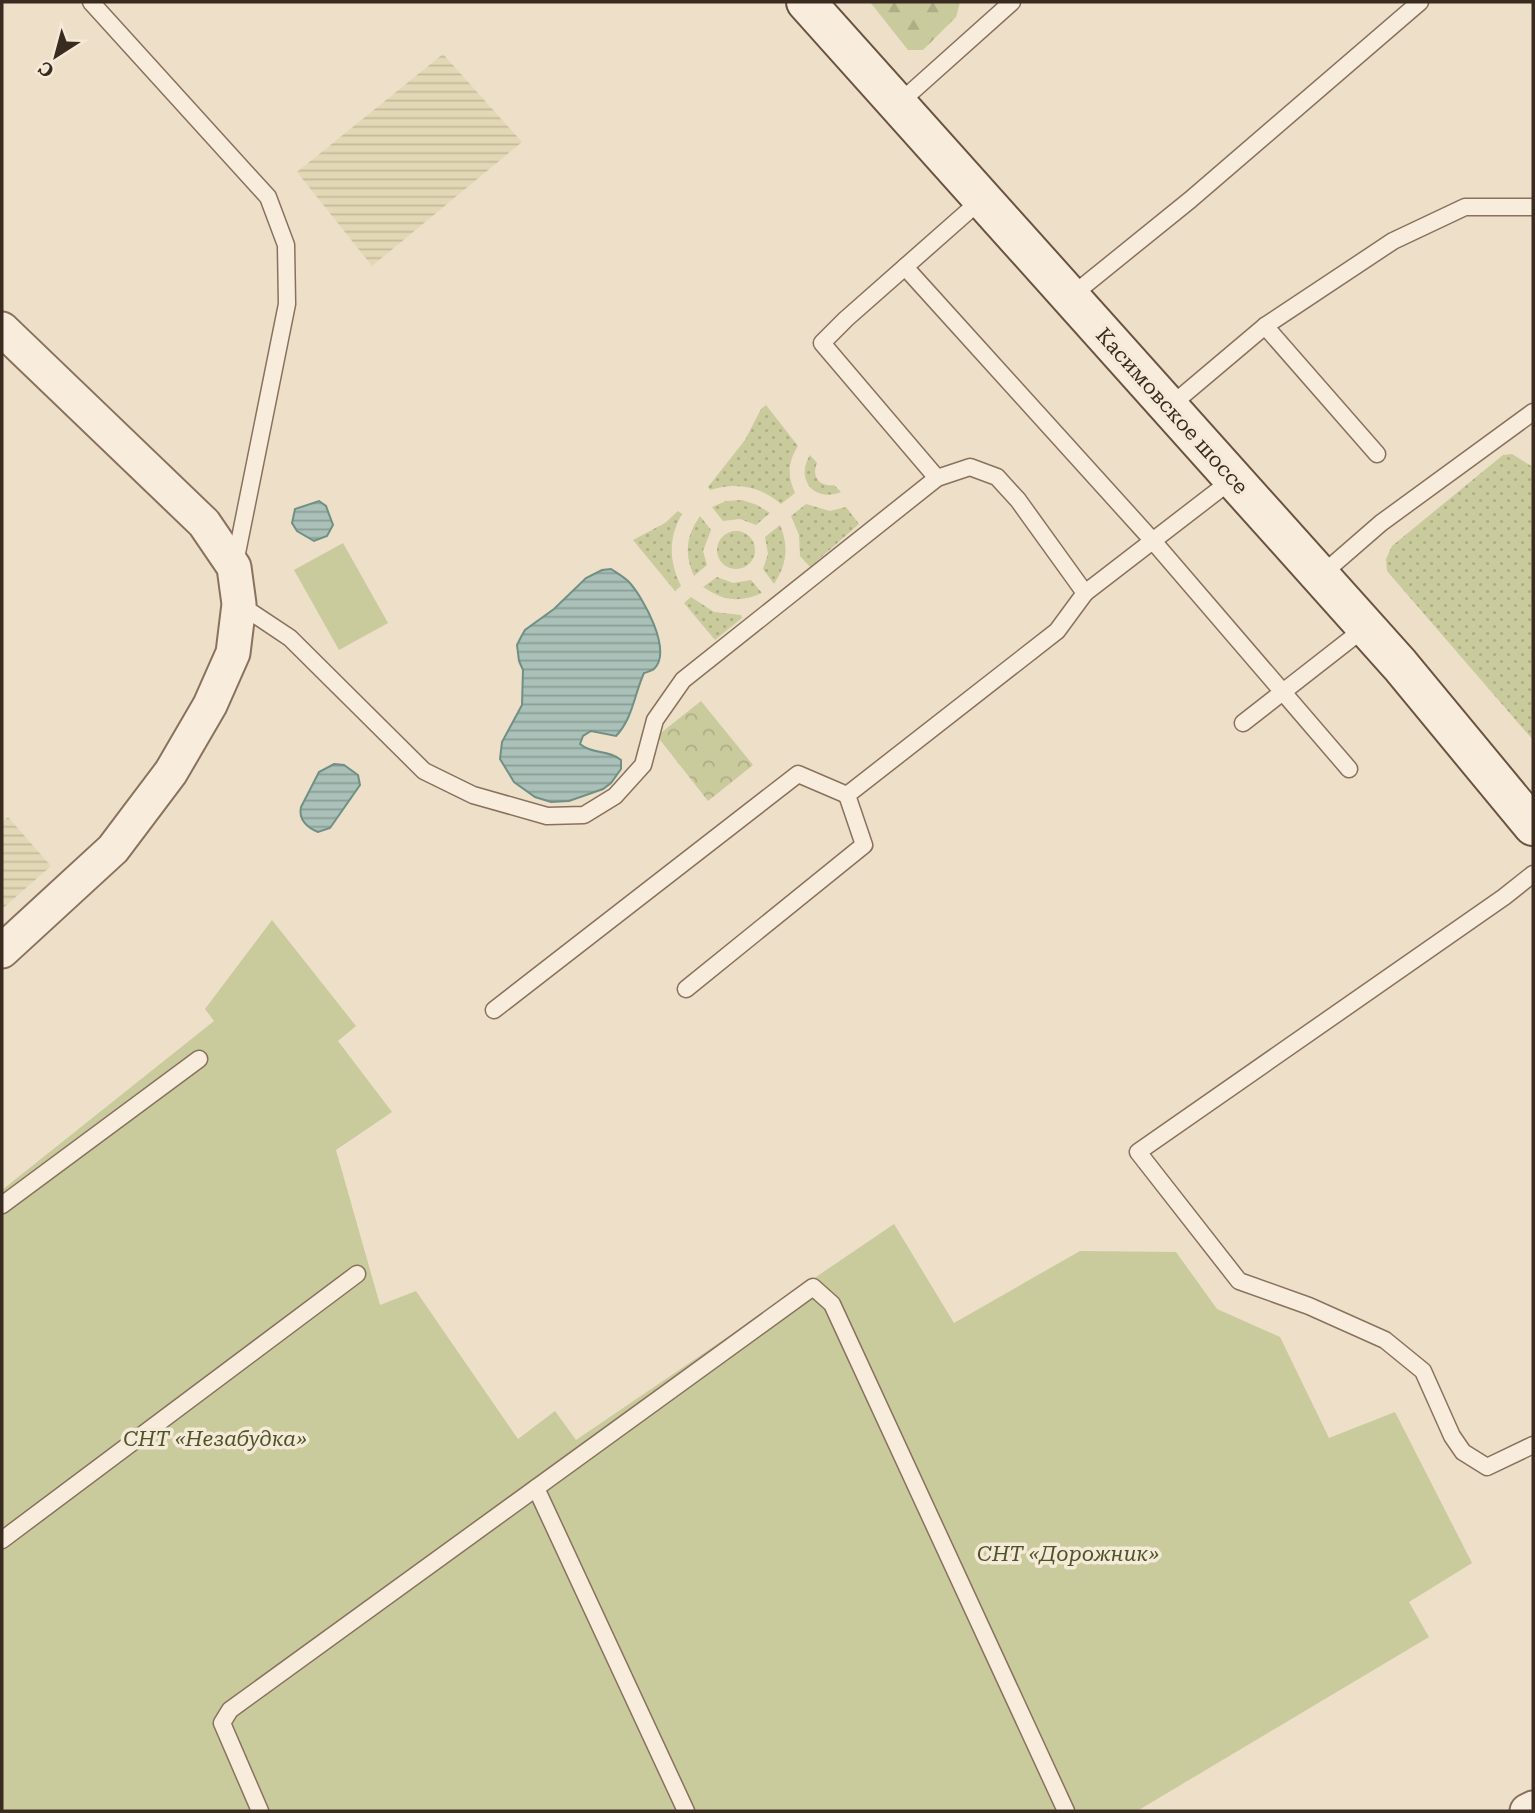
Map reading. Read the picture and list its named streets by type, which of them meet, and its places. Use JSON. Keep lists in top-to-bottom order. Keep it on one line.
{"streets":{"main road":["Касимовское шоссе"]},"parks":["СНТ «Незабудка»","СНТ «Дорожник»"],"north":"bottom left"}
